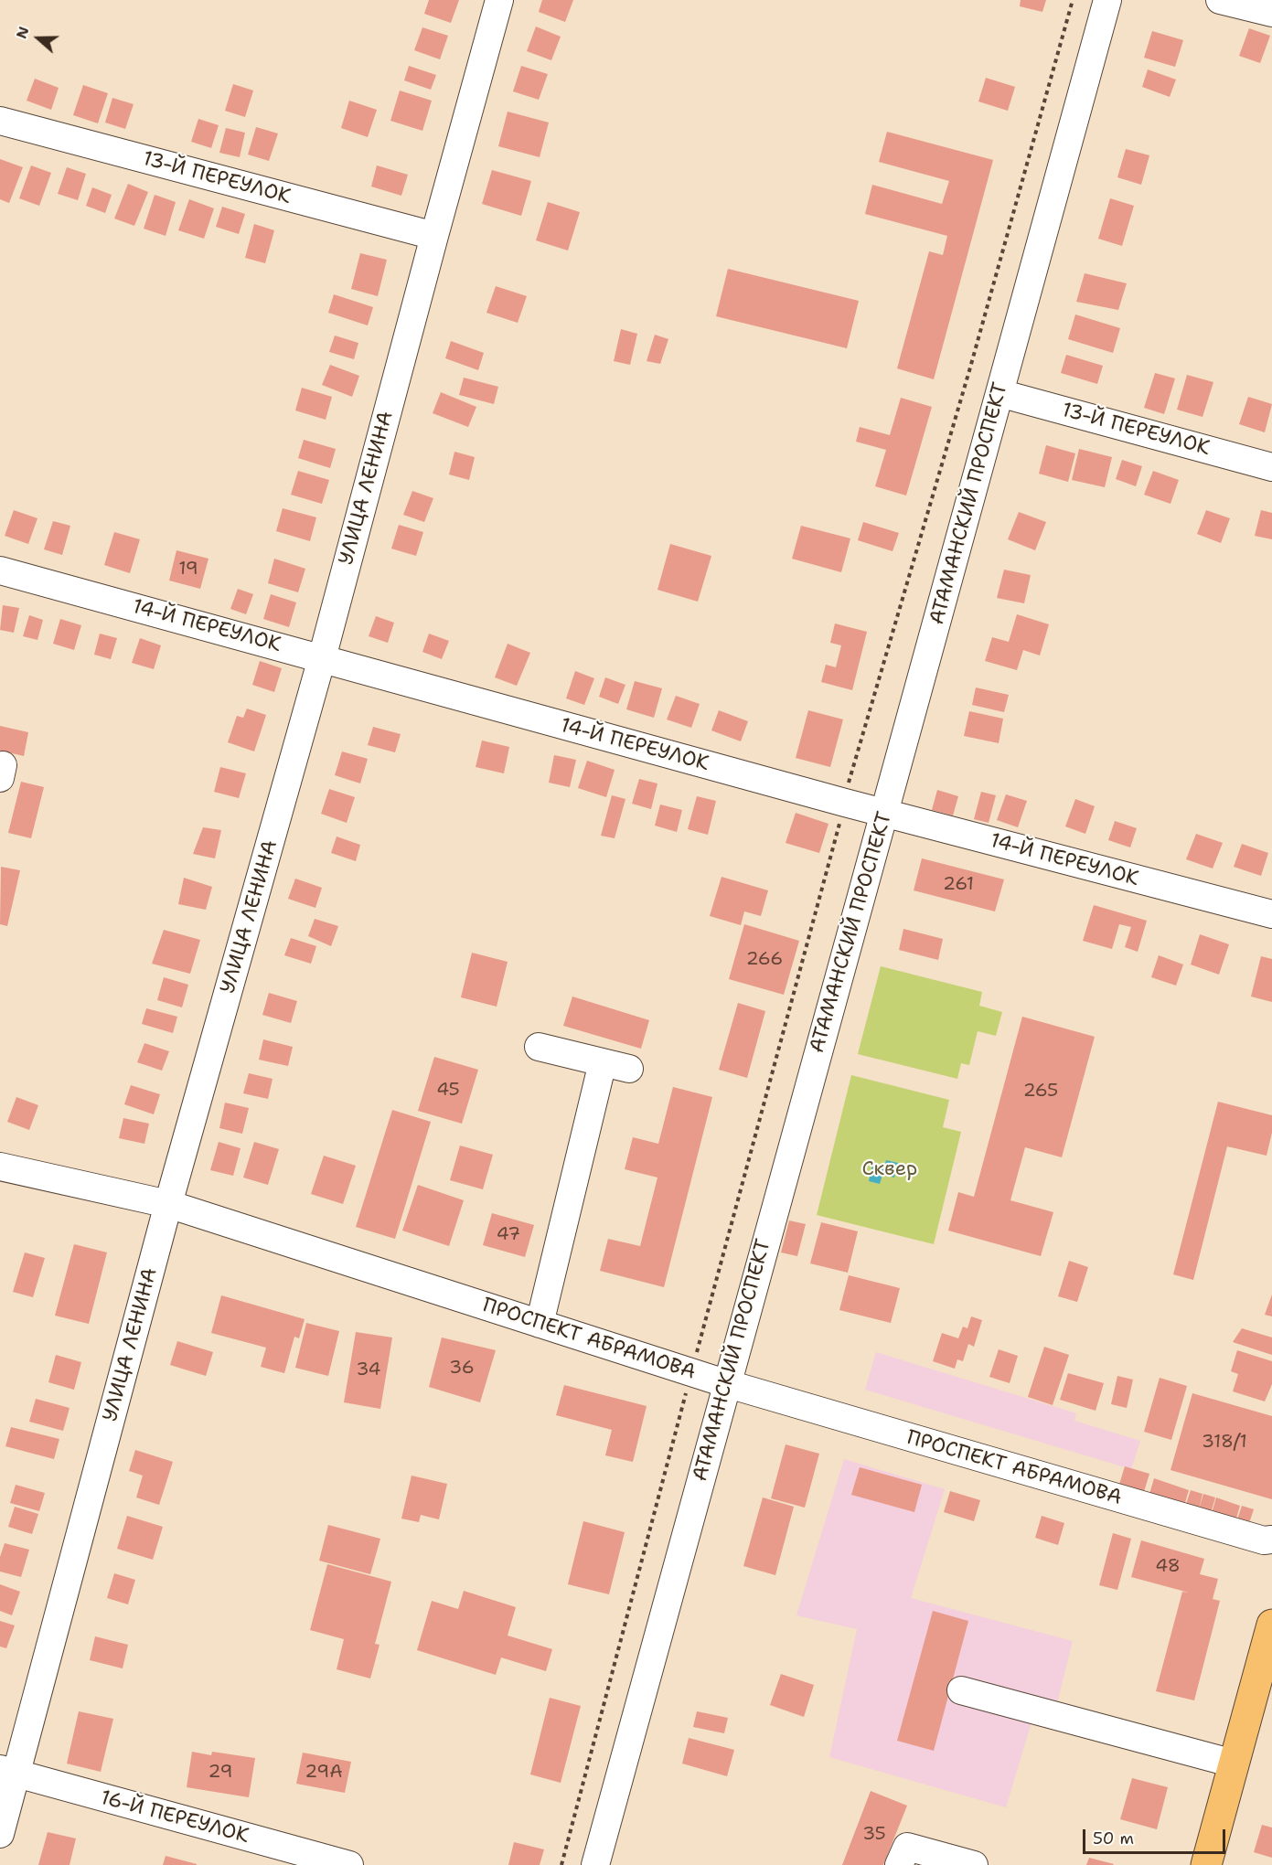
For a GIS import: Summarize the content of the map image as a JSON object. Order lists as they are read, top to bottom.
{
  "streets": {
    "street": [
      "13-Й ПЕРЕУЛОК",
      "УЛИЦА ЛЕНИНА",
      "АТАМАНСКИЙ ПРОСПЕКТ",
      "14-Й ПЕРЕУЛОК",
      "ПРОСПЕКТ АБРАМОВА",
      "16-Й ПЕРЕУЛОК"
    ]
  },
  "crossings": [
    ["13-Й ПЕРЕУЛОК", "УЛИЦА ЛЕНИНА"],
    ["13-Й ПЕРЕУЛОК", "АТАМАНСКИЙ ПРОСПЕКТ"],
    ["УЛИЦА ЛЕНИНА", "14-Й ПЕРЕУЛОК"],
    ["УЛИЦА ЛЕНИНА", "ПРОСПЕКТ АБРАМОВА"],
    ["УЛИЦА ЛЕНИНА", "16-Й ПЕРЕУЛОК"],
    ["АТАМАНСКИЙ ПРОСПЕКТ", "14-Й ПЕРЕУЛОК"],
    ["АТАМАНСКИЙ ПРОСПЕКТ", "ПРОСПЕКТ АБРАМОВА"]
  ],
  "parks": ["Сквер"],
  "house_numbers": [
    "19",
    "261",
    "266",
    "45",
    "265",
    "47",
    "36",
    "34",
    "318/1",
    "48",
    "29",
    "29А",
    "35"
  ],
  "scale_bar": "50 m",
  "north": "left"
}
